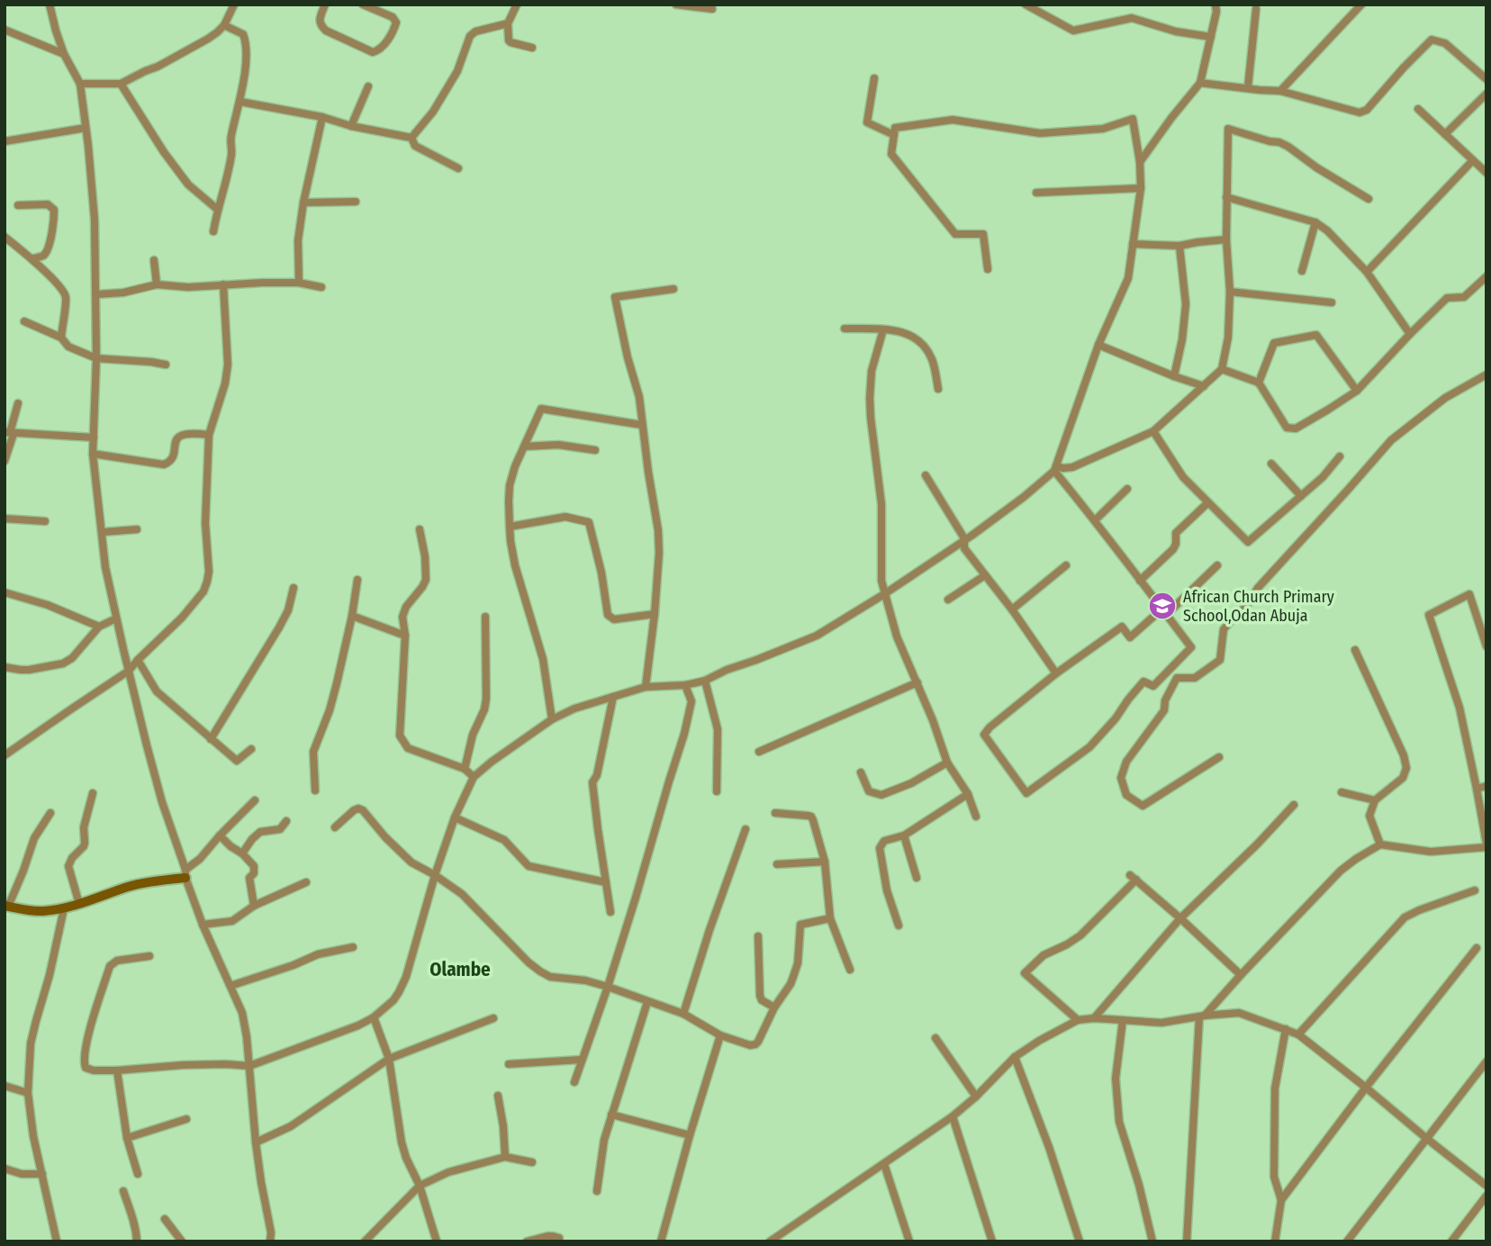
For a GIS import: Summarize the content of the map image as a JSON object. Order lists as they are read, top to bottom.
{
  "districts": ["Olambe"],
  "places": {
    "school or university": ["African Church Primary School,Odan Abuja"]
  }
}
